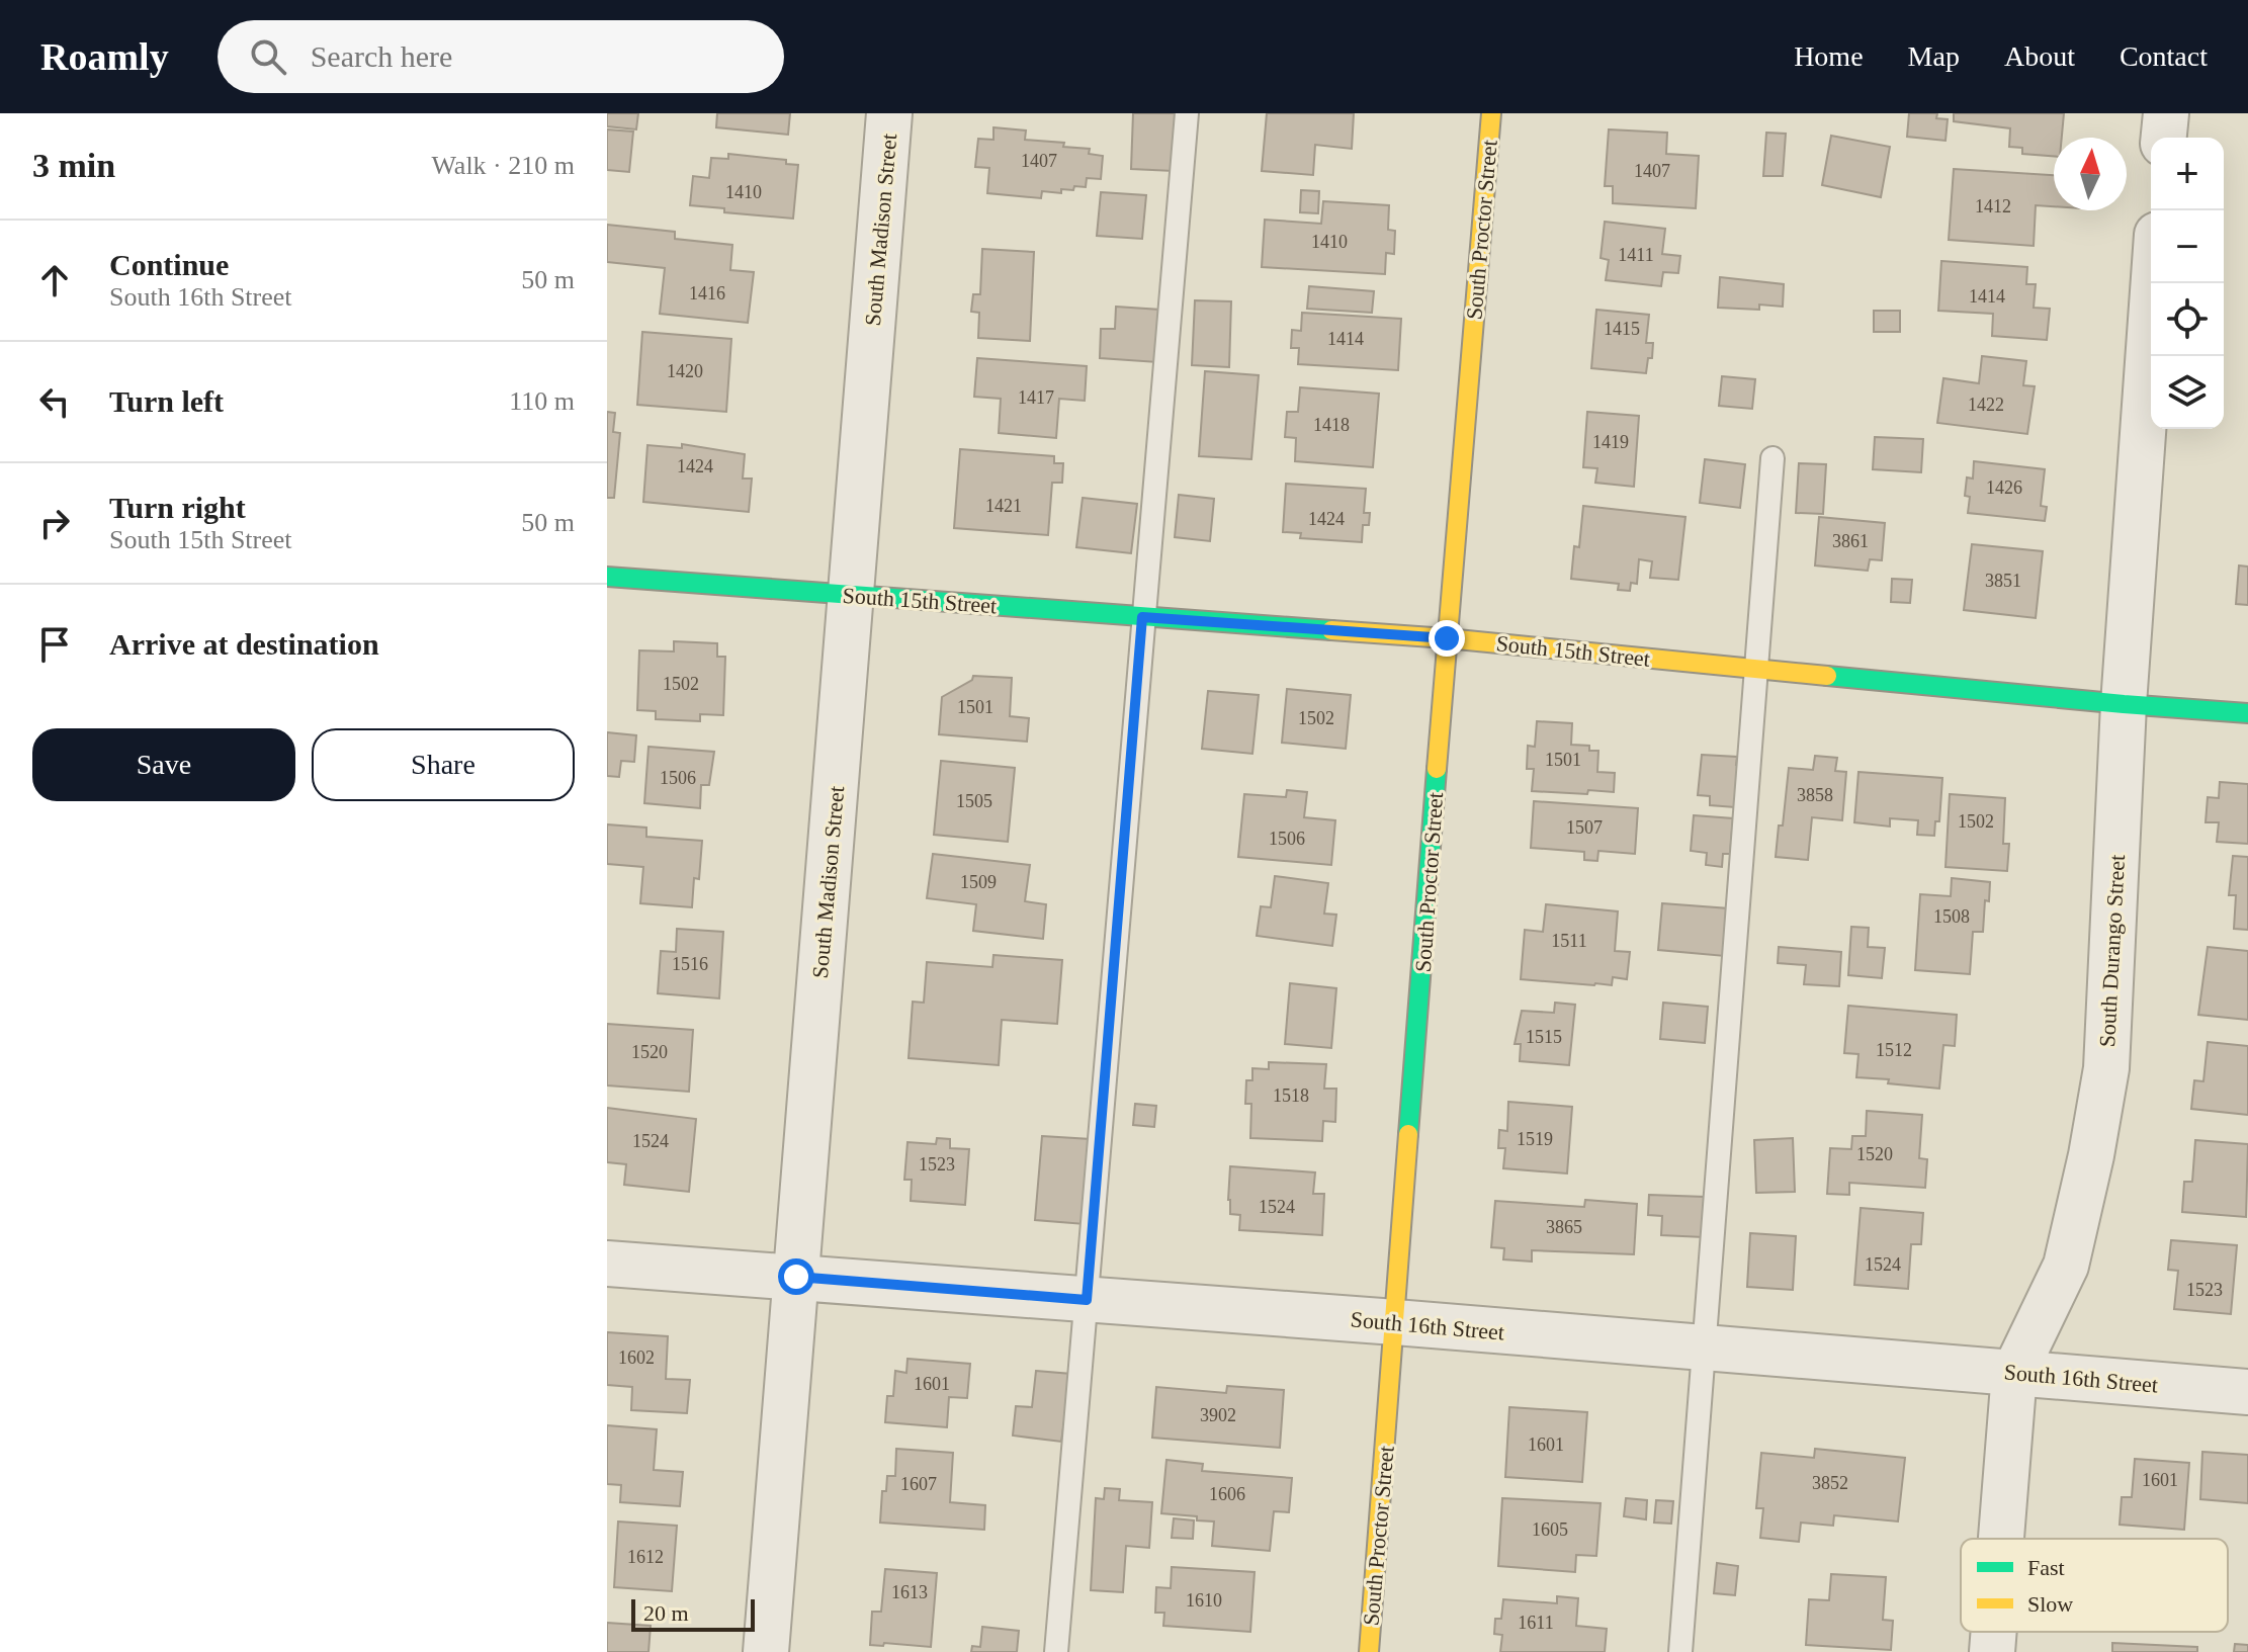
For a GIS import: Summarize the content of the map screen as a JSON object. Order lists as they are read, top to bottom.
{
  "streets": {
    "street": [
      "South Madison Street",
      "South Proctor Street",
      "South 15th Street",
      "South Durango Street",
      "South 16th Street"
    ]
  },
  "crossings": [
    ["South Madison Street", "South 15th Street"],
    ["South Madison Street", "South 16th Street"],
    ["South Proctor Street", "South 15th Street"],
    ["South Proctor Street", "South 16th Street"],
    ["South 15th Street", "South Durango Street"],
    ["South Durango Street", "South 16th Street"]
  ],
  "house_numbers": [
    "1407",
    "1407",
    "1410",
    "1412",
    "1410",
    "1411",
    "1416",
    "1414",
    "1415",
    "1414",
    "1420",
    "1417",
    "1422",
    "1418",
    "1419",
    "1424",
    "1426",
    "1421",
    "1424",
    "3861",
    "3851",
    "1502",
    "1501",
    "1502",
    "1501",
    "1506",
    "3858",
    "1505",
    "1502",
    "1507",
    "1506",
    "1509",
    "1508",
    "1511",
    "1516",
    "1515",
    "1512",
    "1520",
    "1518",
    "1519",
    "1524",
    "1520",
    "1523",
    "1524",
    "3865",
    "1524",
    "1523",
    "1602",
    "1601",
    "3902",
    "1601",
    "1601",
    "3852",
    "1607",
    "1606",
    "1605",
    "1612",
    "1613",
    "1610",
    "1611"
  ],
  "legend": ["Fast", "Slow"],
  "scale_bar": "20 m",
  "north": "top",
  "page": {
    "header": "Roamly",
    "search": "Search here",
    "nav": [
      "Home",
      "Map",
      "About",
      "Contact"
    ],
    "heading": ["3 min", "Walk · 210 m"],
    "map_buttons": ["+", "−"],
    "list": [
      ["Continue", "South 16th Street", "50 m"],
      ["Turn left", "110 m"],
      ["Turn right", "South 15th Street", "50 m"],
      "Arrive at destination"
    ],
    "buttons": ["Save", "Share"],
    "scale": "20 m"
  }
}
